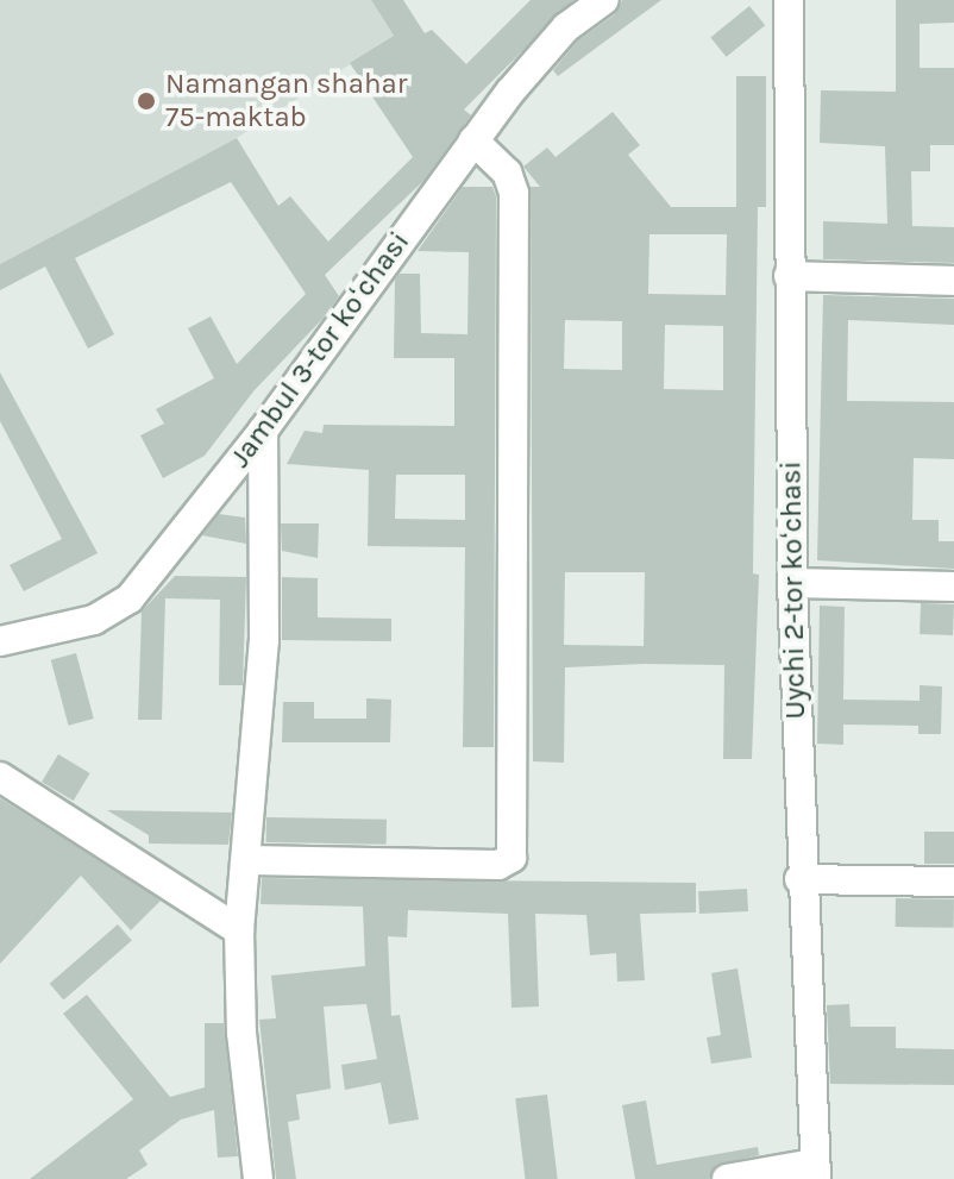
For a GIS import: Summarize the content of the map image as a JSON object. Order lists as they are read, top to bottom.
{
  "streets": {
    "street": ["Jambul 3-tor koʻchasi", "Uychi 2-tor koʻchasi"]
  },
  "places": ["Namangan shahar 75-maktab"]
}
